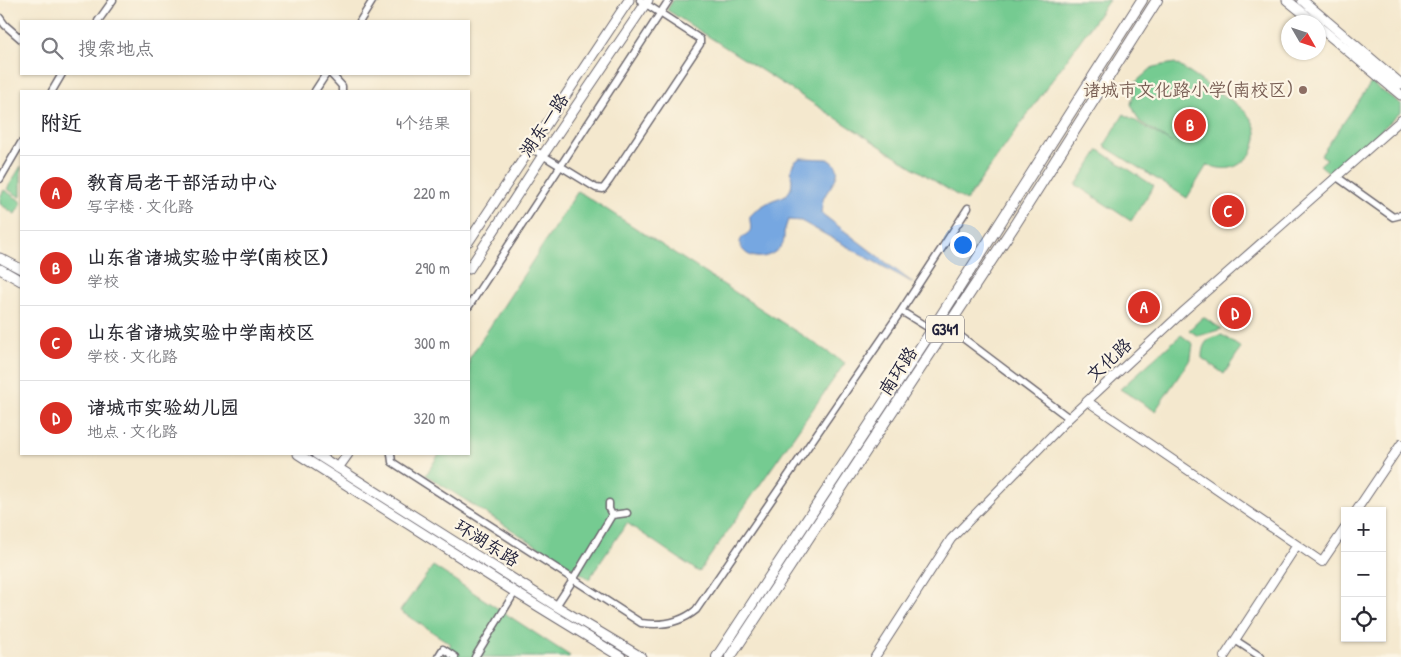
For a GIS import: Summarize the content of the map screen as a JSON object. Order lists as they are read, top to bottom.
{
  "streets": {
    "highway": ["G341", "南环路"],
    "main road": ["湖东一路", "环湖东路"],
    "street": ["文化路"]
  },
  "places": ["诸城市文化路小学(南校区)"],
  "north": "bottom right",
  "page": {
    "search": "搜索地点",
    "heading": ["附近", "4个结果"],
    "pins": [
      "B",
      "C",
      "A",
      "D"
    ],
    "list": [
      {
        "mark": "A",
        "name": "教育局老干部活动中心",
        "note": "写字楼 · 文化路",
        "value": "220 m"
      },
      {
        "mark": "B",
        "name": "山东省诸城实验中学(南校区)",
        "note": "学校",
        "value": "290 m"
      },
      {
        "mark": "C",
        "name": "山东省诸城实验中学南校区",
        "note": "学校 · 文化路",
        "value": "300 m"
      },
      {
        "mark": "D",
        "name": "诸城市实验幼儿园",
        "note": "地点 · 文化路",
        "value": "320 m"
      }
    ],
    "map_buttons": ["+", "−"]
  }
}
